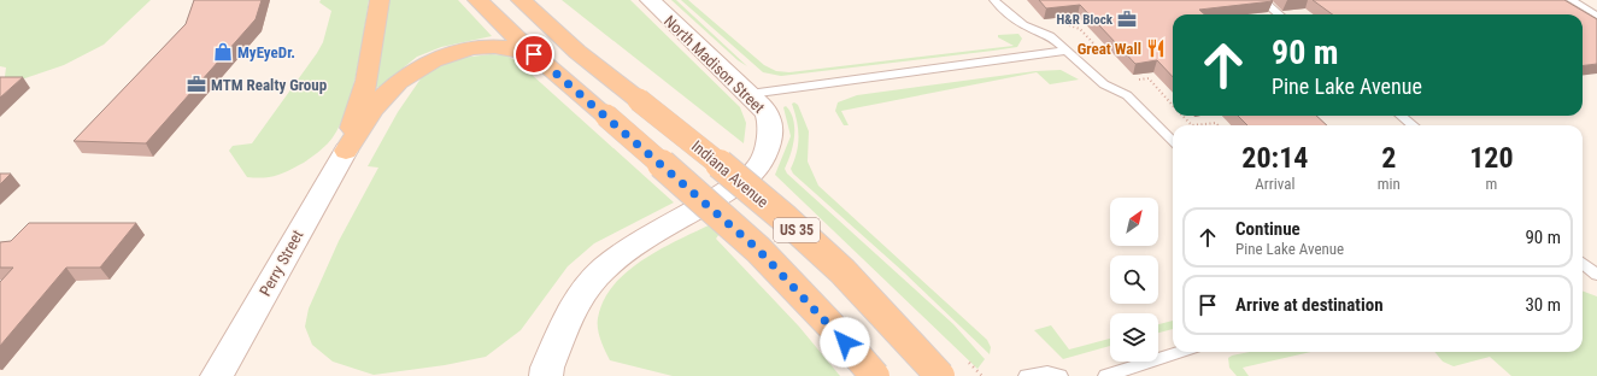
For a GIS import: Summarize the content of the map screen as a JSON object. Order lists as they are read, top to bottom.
{
  "streets": {
    "main road": ["Indiana Avenue", "US 35"],
    "street": ["North Madison Street", "Perry Street"]
  },
  "places": {
    "office": ["H&R Block", "MTM Realty Group"],
    "restaurant": ["Great Wall"],
    "shop": ["MyEyeDr."]
  },
  "north": "top right",
  "page": {
    "turn": ["90 m", "Pine Lake Avenue"],
    "eta": [
      "20:14",
      "Arrival",
      "2",
      "min",
      "120",
      "m"
    ],
    "list": [
      {
        "name": "Continue",
        "note": "Pine Lake Avenue",
        "value": "90 m"
      },
      {
        "name": "Arrive at destination",
        "value": "30 m"
      }
    ]
  }
}
